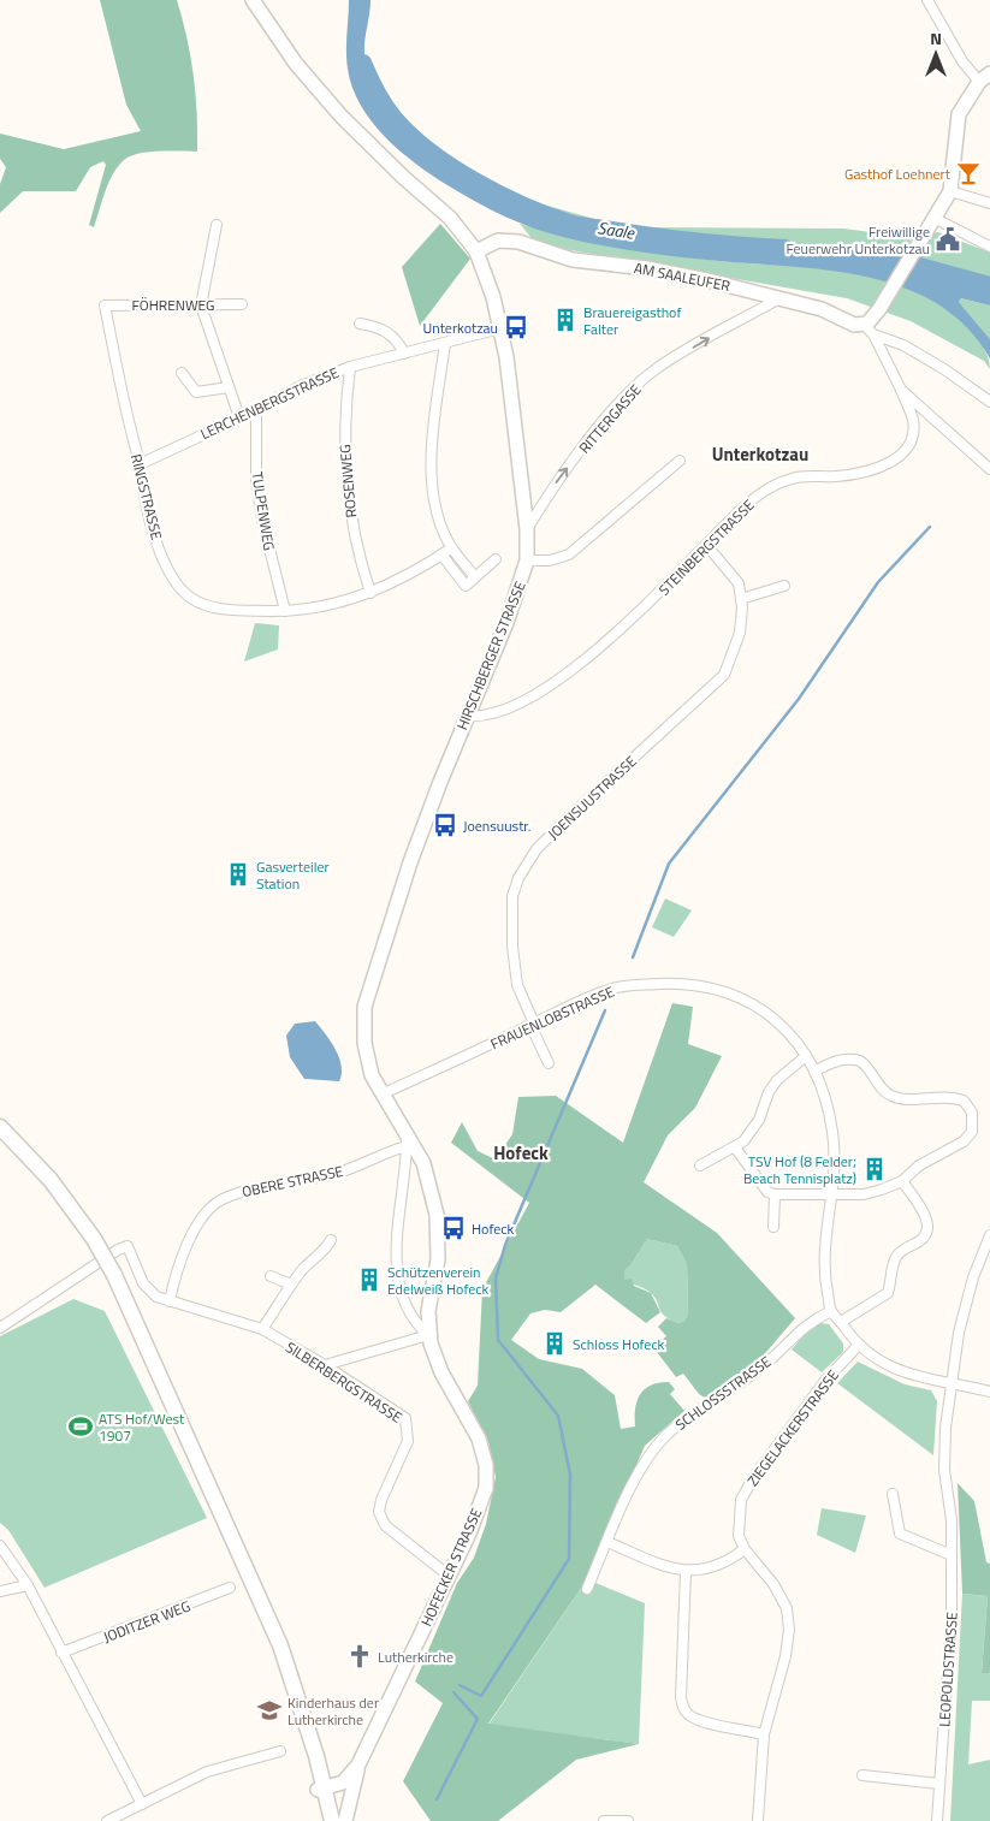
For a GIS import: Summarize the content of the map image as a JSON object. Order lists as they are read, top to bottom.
{
  "streets": {
    "main road": ["AM SAALEUFER", "HIRSCHBERGER STRASSE", "HOFECKER STRASSE"],
    "street": [
      "FÖHRENWEG",
      "LERCHENBERGSTRASSE",
      "RITTERGASSE",
      "ROSENWEG",
      "RINGSTRASSE",
      "TULPENWEG",
      "STEINBERGSTRASSE",
      "JOENSUUSTRASSE",
      "FRAUENLOBSTRASSE",
      "OBERE STRASSE",
      "SILBERBERGSTRASSE",
      "SCHLOSSSTRASSE",
      "ZIEGELACKERSTRASSE",
      "JODITZER WEG",
      "LEOPOLDSTRASSE"
    ]
  },
  "crossings": [
    ["AM SAALEUFER", "RITTERGASSE"],
    ["AM SAALEUFER", "STEINBERGSTRASSE"],
    ["AM SAALEUFER", "HIRSCHBERGER STRASSE"],
    ["FÖHRENWEG", "RINGSTRASSE"],
    ["LERCHENBERGSTRASSE", "ROSENWEG"],
    ["LERCHENBERGSTRASSE", "RINGSTRASSE"],
    ["LERCHENBERGSTRASSE", "TULPENWEG"],
    ["LERCHENBERGSTRASSE", "HIRSCHBERGER STRASSE"],
    ["RITTERGASSE", "HIRSCHBERGER STRASSE"],
    ["ROSENWEG", "RINGSTRASSE"],
    ["RINGSTRASSE", "TULPENWEG"],
    ["STEINBERGSTRASSE", "HIRSCHBERGER STRASSE"],
    ["STEINBERGSTRASSE", "JOENSUUSTRASSE"],
    ["HIRSCHBERGER STRASSE", "FRAUENLOBSTRASSE"],
    ["HIRSCHBERGER STRASSE", "HOFECKER STRASSE"],
    ["JOENSUUSTRASSE", "FRAUENLOBSTRASSE"],
    ["FRAUENLOBSTRASSE", "SCHLOSSSTRASSE"],
    ["FRAUENLOBSTRASSE", "HOFECKER STRASSE"],
    ["OBERE STRASSE", "SILBERBERGSTRASSE"],
    ["SILBERBERGSTRASSE", "HOFECKER STRASSE"]
  ],
  "districts": ["Unterkotzau", "Hofeck"],
  "water": ["Saale"],
  "places": {
    "bar": ["Gasthof Loehnert"],
    "public building": ["Freiwillige Feuerwehr Unterkotzau"],
    "building": [
      "Brauereigasthof Falter",
      "Gasverteiler Station",
      "TSV Hof (8 Felder; Beach Tennisplatz)",
      "Schützenverein Edelweiß Hofeck",
      "Schloss Hofeck"
    ],
    "bus stop": ["Unterkotzau", "Joensuustr.", "Hofeck"],
    "sports": ["ATS Hof/West 1907"],
    "church": ["Lutherkirche"],
    "school or university": ["Kinderhaus der Lutherkirche"]
  },
  "north": "top"
}
